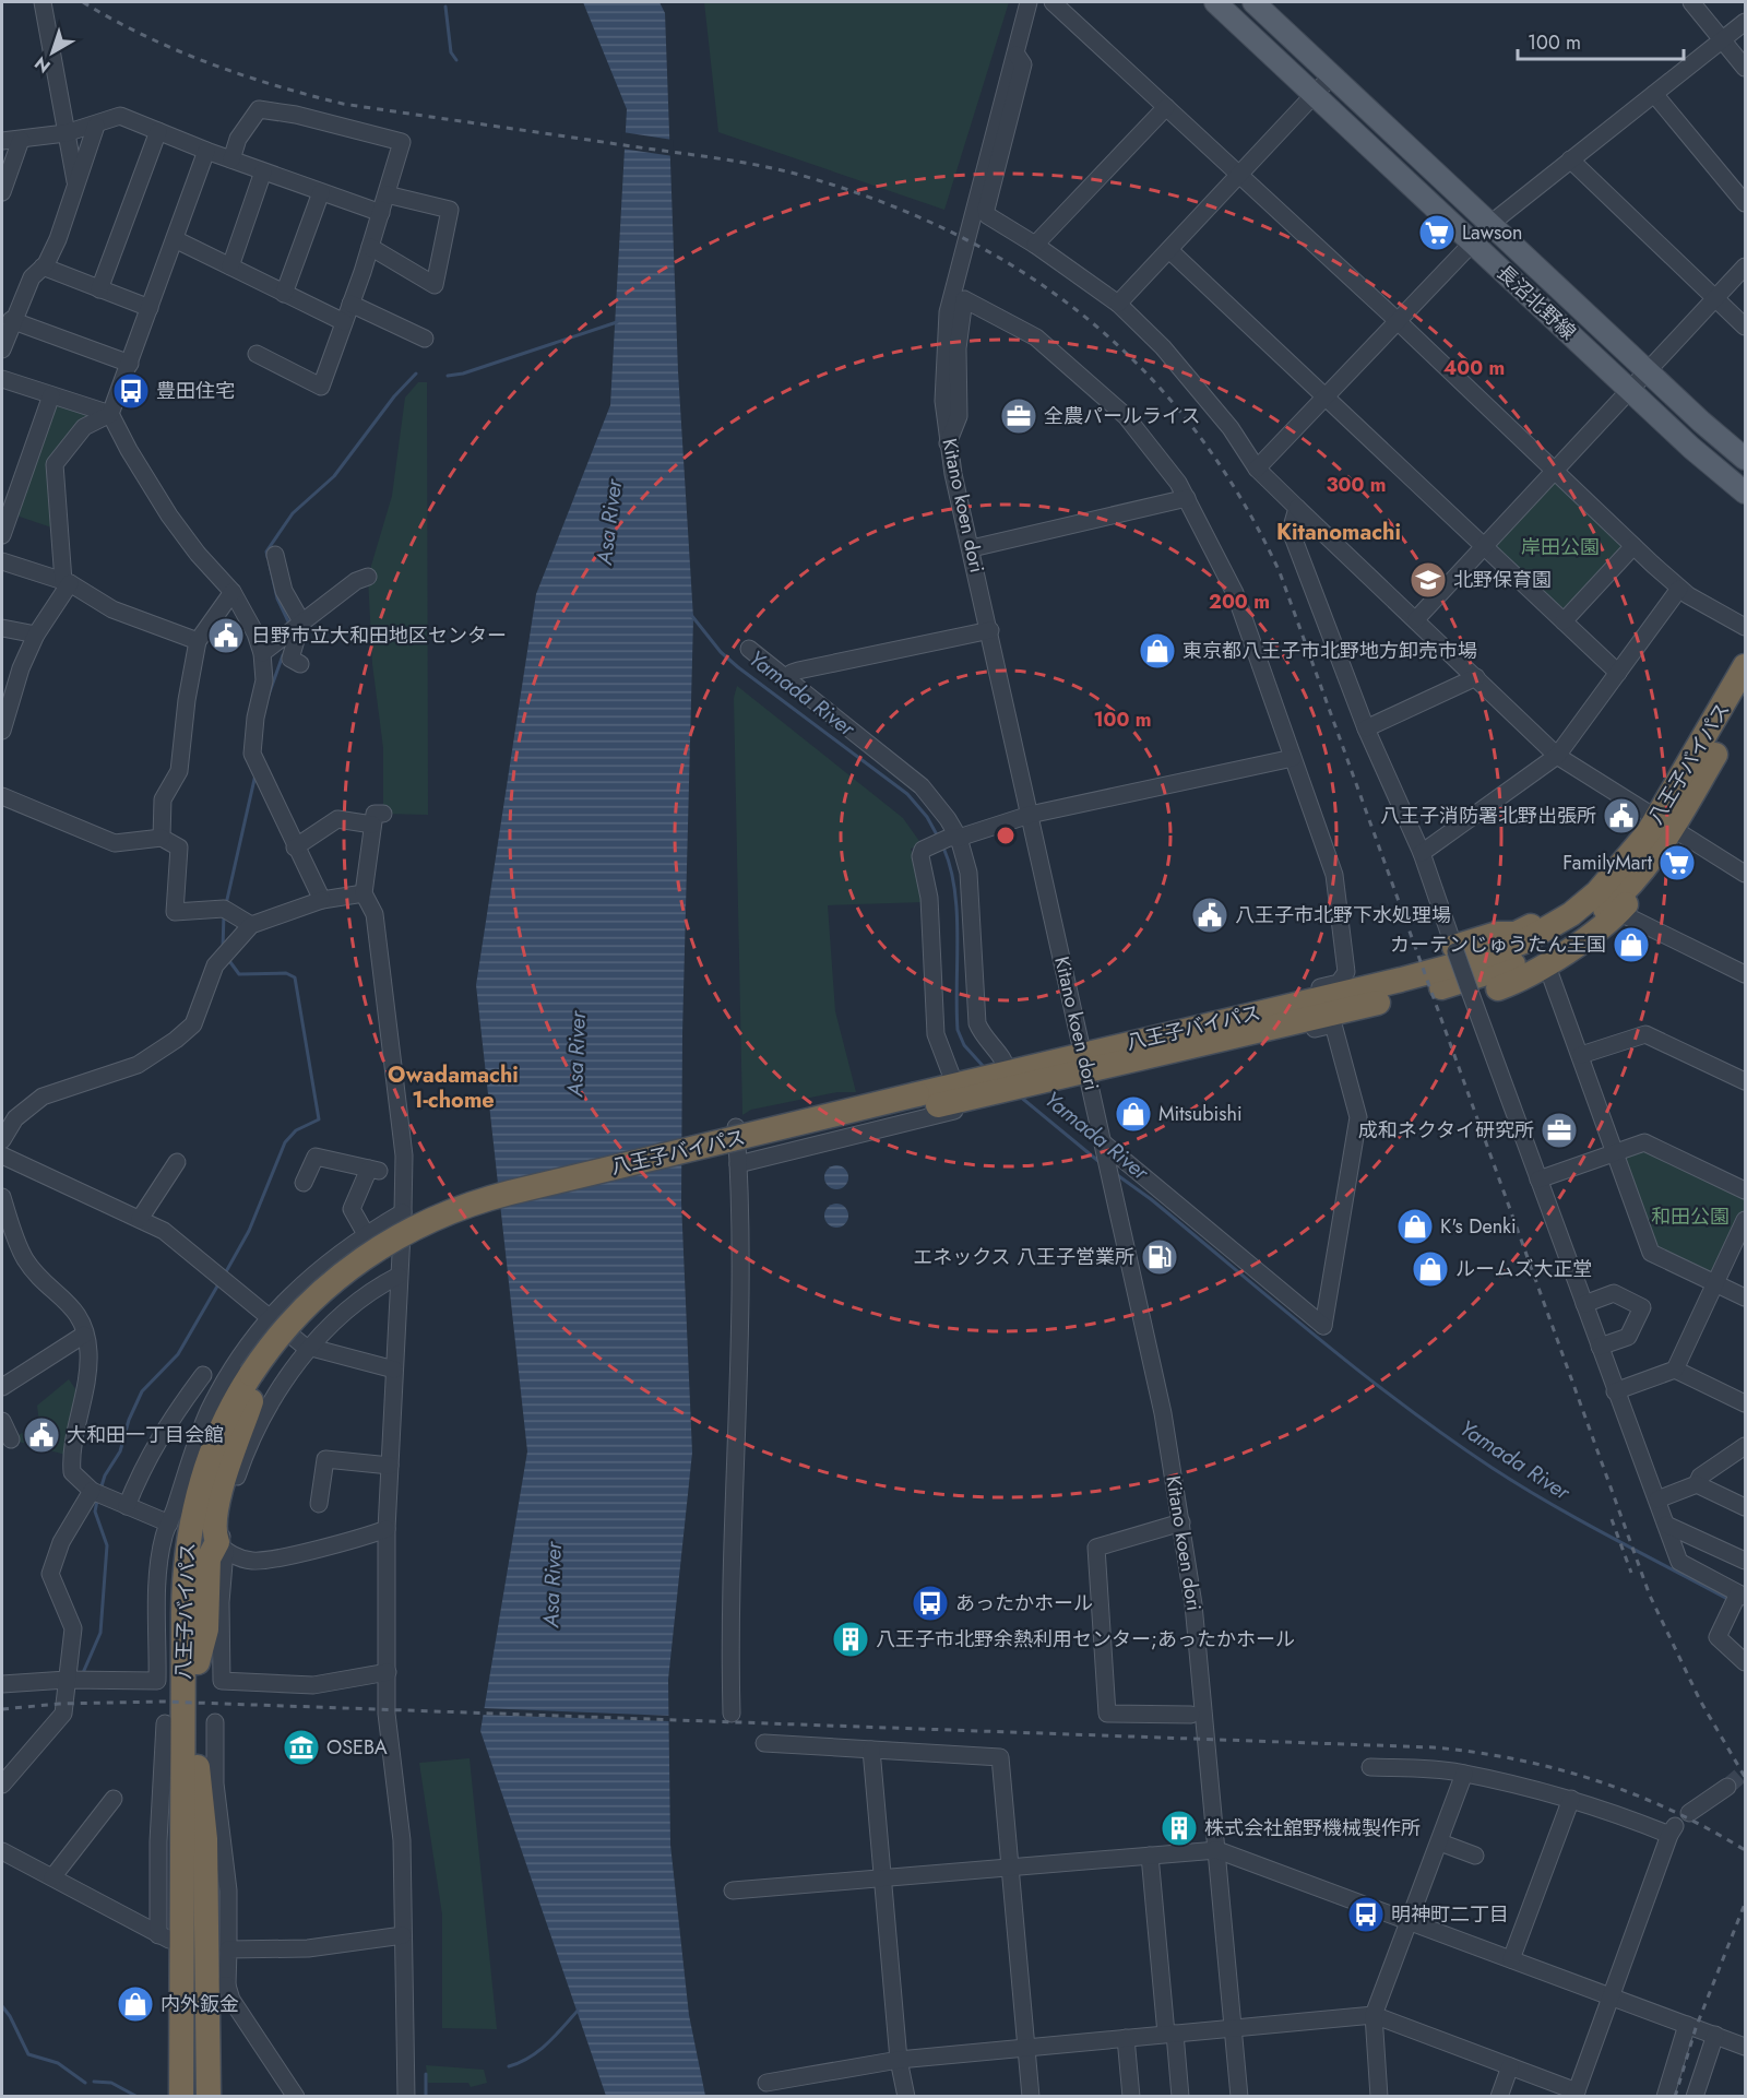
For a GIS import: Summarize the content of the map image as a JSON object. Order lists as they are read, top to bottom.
{
  "streets": {
    "highway": ["八王子バイパス"],
    "main road": ["長沼北野線"],
    "street": ["Kitano koen dori"]
  },
  "crossings": [
    ["Kitano koen dori", "八王子バイパス"]
  ],
  "districts": ["Kitanomachi", "Owadamachi 1-chome"],
  "water": ["Asa River", "Yamada River"],
  "parks": ["岸田公園", "和田公園"],
  "places": {
    "supermarket": ["Lawson", "FamilyMart"],
    "bus stop": ["豊田住宅", "あったかホール", "明神町二丁目"],
    "office": ["全農パールライス", "成和ネクタイ研究所"],
    "school or university": ["北野保育園"],
    "public building": [
      "日野市立大和田地区センター",
      "八王子消防署北野出張所",
      "八王子市北野下水処理場",
      "大和田一丁目会館"
    ],
    "shop": [
      "東京都八王子市北野地方卸売市場",
      "カーテンじゅうたん王国",
      "Mitsubishi",
      "K's Denki",
      "ルームズ大正堂",
      "内外鈑金"
    ],
    "fuel station": ["エネックス 八王子営業所"],
    "building": ["八王子市北野余熱利用センター;あったかホール", "株式会社舘野機械製作所"],
    "museum": ["OSEBA"]
  },
  "scale_bar": "100 m",
  "north": "bottom left",
  "rings": [
    "400 m",
    "300 m",
    "200 m",
    "100 m"
  ]
}
